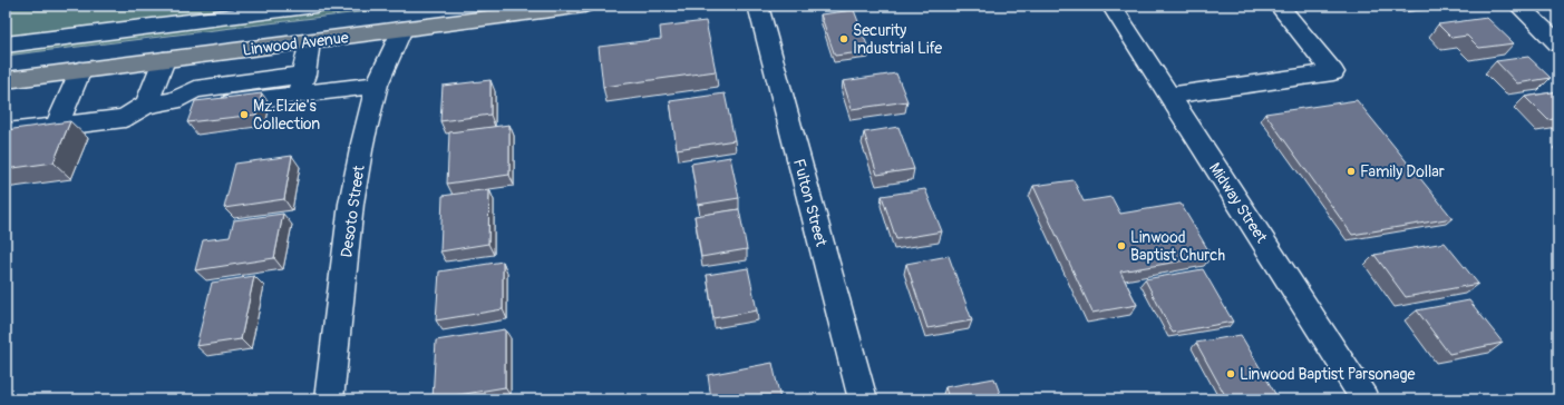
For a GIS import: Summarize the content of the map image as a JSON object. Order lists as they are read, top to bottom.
{
  "streets": {
    "main road": ["Linwood Avenue"],
    "street": ["Fulton Street", "Midway Street", "Desoto Street"]
  },
  "crossings": [
    ["Linwood Avenue", "Desoto Street"]
  ],
  "places": [
    "Security Industrial Life",
    "Mz.Elzie's Collection",
    "Family Dollar",
    "Linwood Baptist Church",
    "Linwood Baptist Parsonage"
  ]
}
